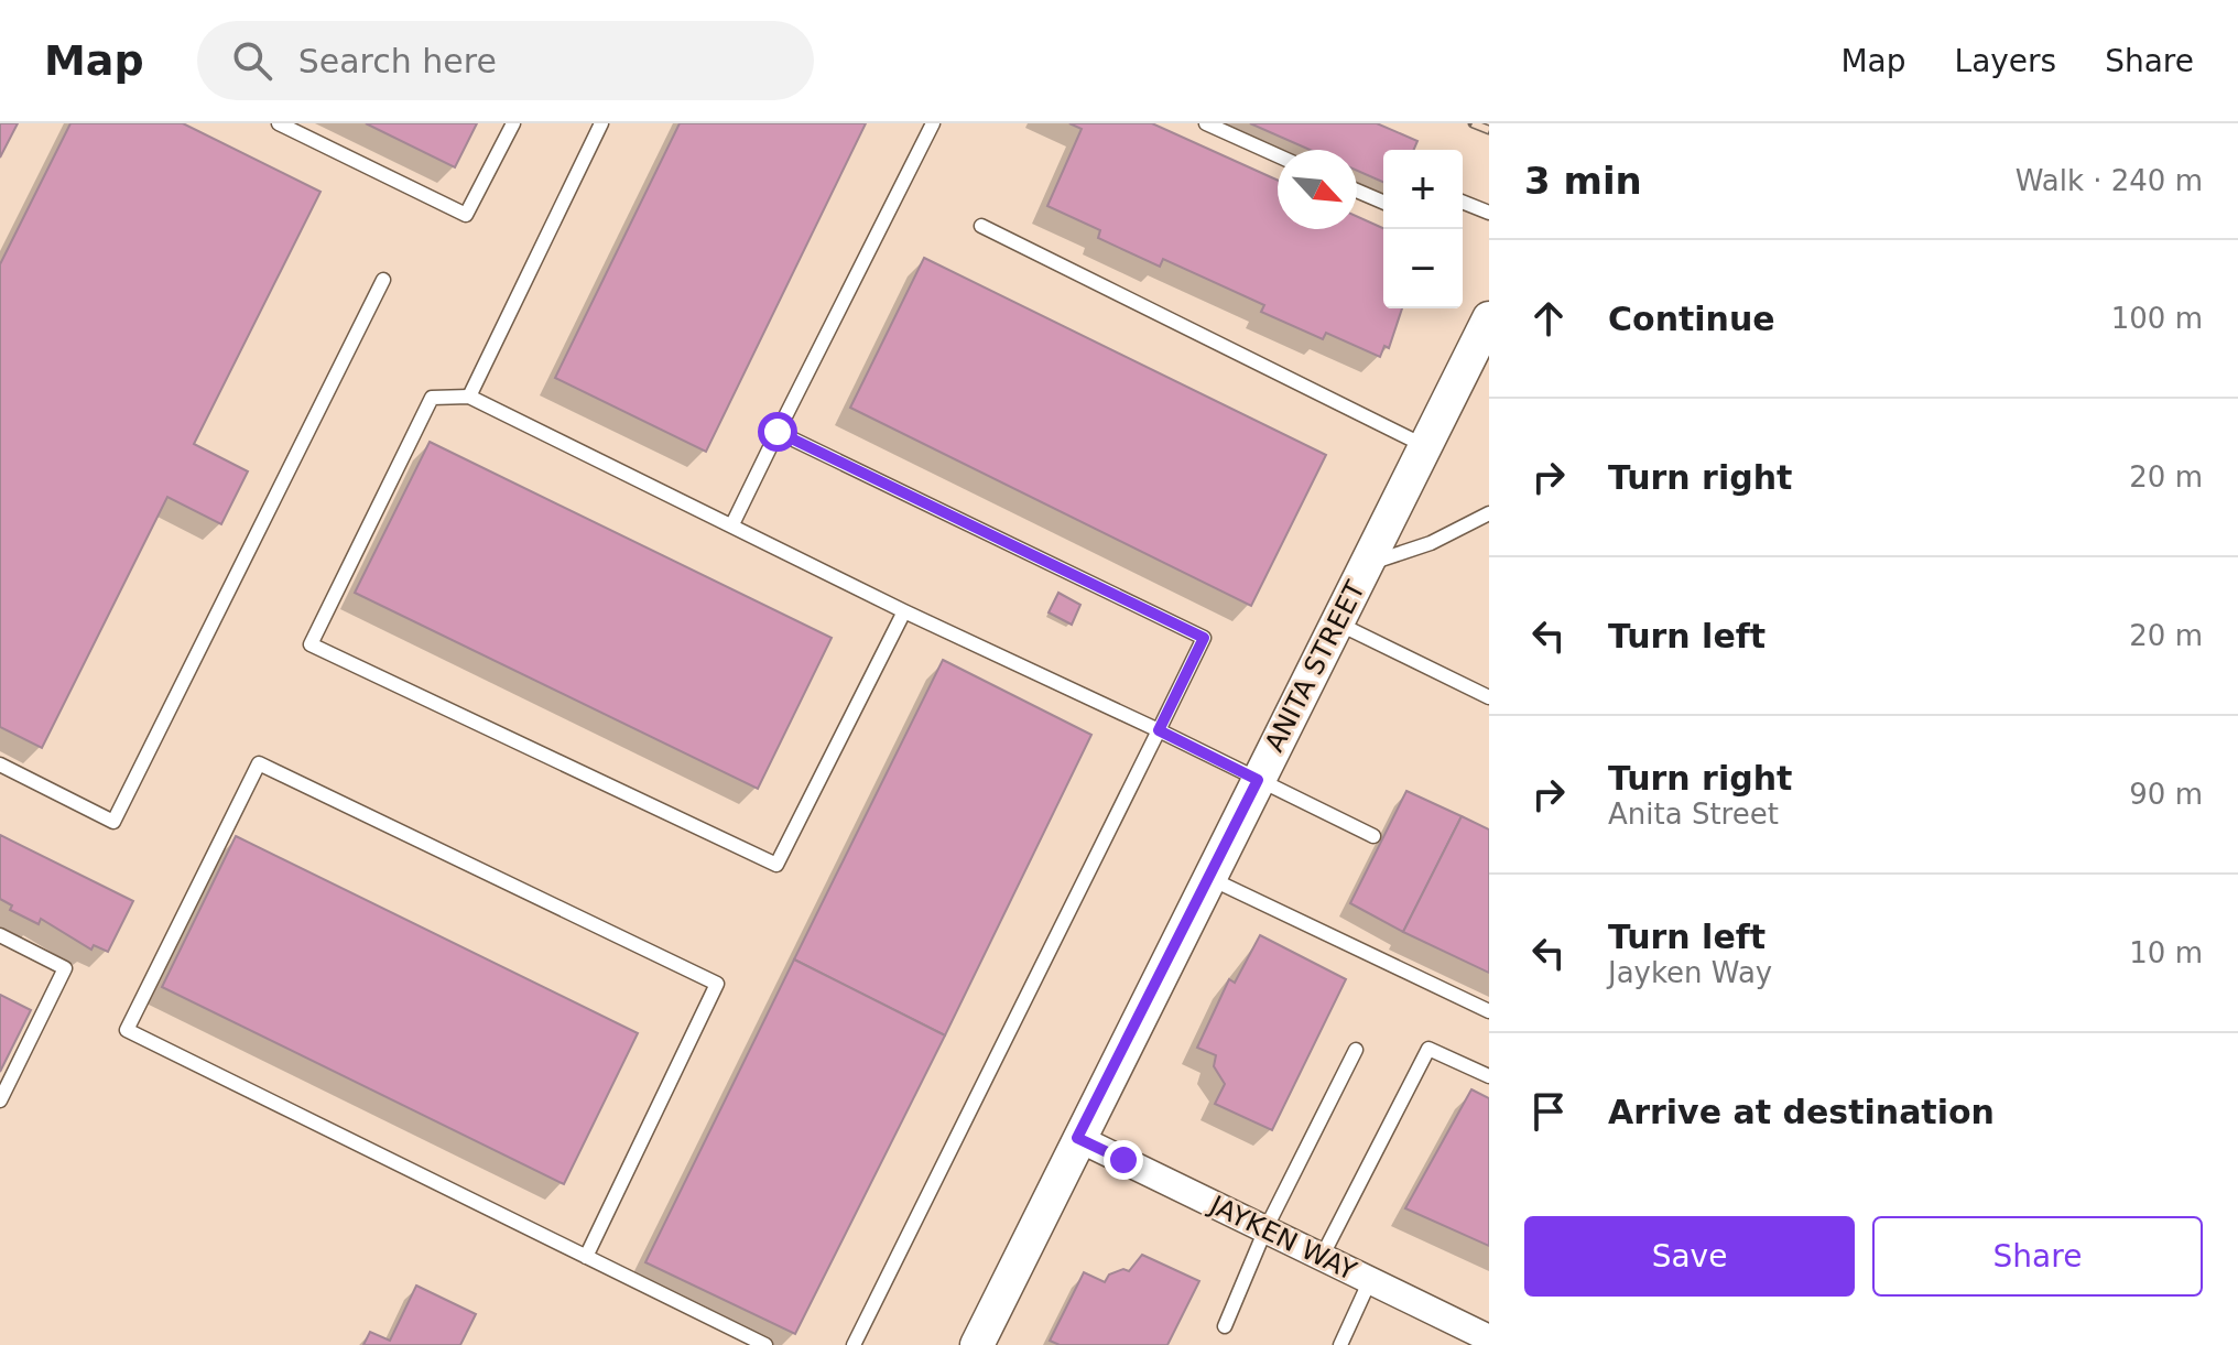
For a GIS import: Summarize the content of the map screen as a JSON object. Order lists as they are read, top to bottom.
{
  "streets": {
    "street": ["ANITA STREET", "JAYKEN WAY"]
  },
  "crossings": [
    ["ANITA STREET", "JAYKEN WAY"]
  ],
  "north": "bottom right",
  "page": {
    "header": "Map",
    "search": "Search here",
    "nav": ["Map", "Layers", "Share"],
    "heading": ["3 min", "Walk · 240 m"],
    "map_buttons": ["+", "−"],
    "list": [
      ["Continue", "100 m"],
      ["Turn right", "20 m"],
      ["Turn left", "20 m"],
      ["Turn right", "Anita Street", "90 m"],
      ["Turn left", "Jayken Way", "10 m"],
      "Arrive at destination"
    ],
    "buttons": ["Save", "Share"]
  }
}
